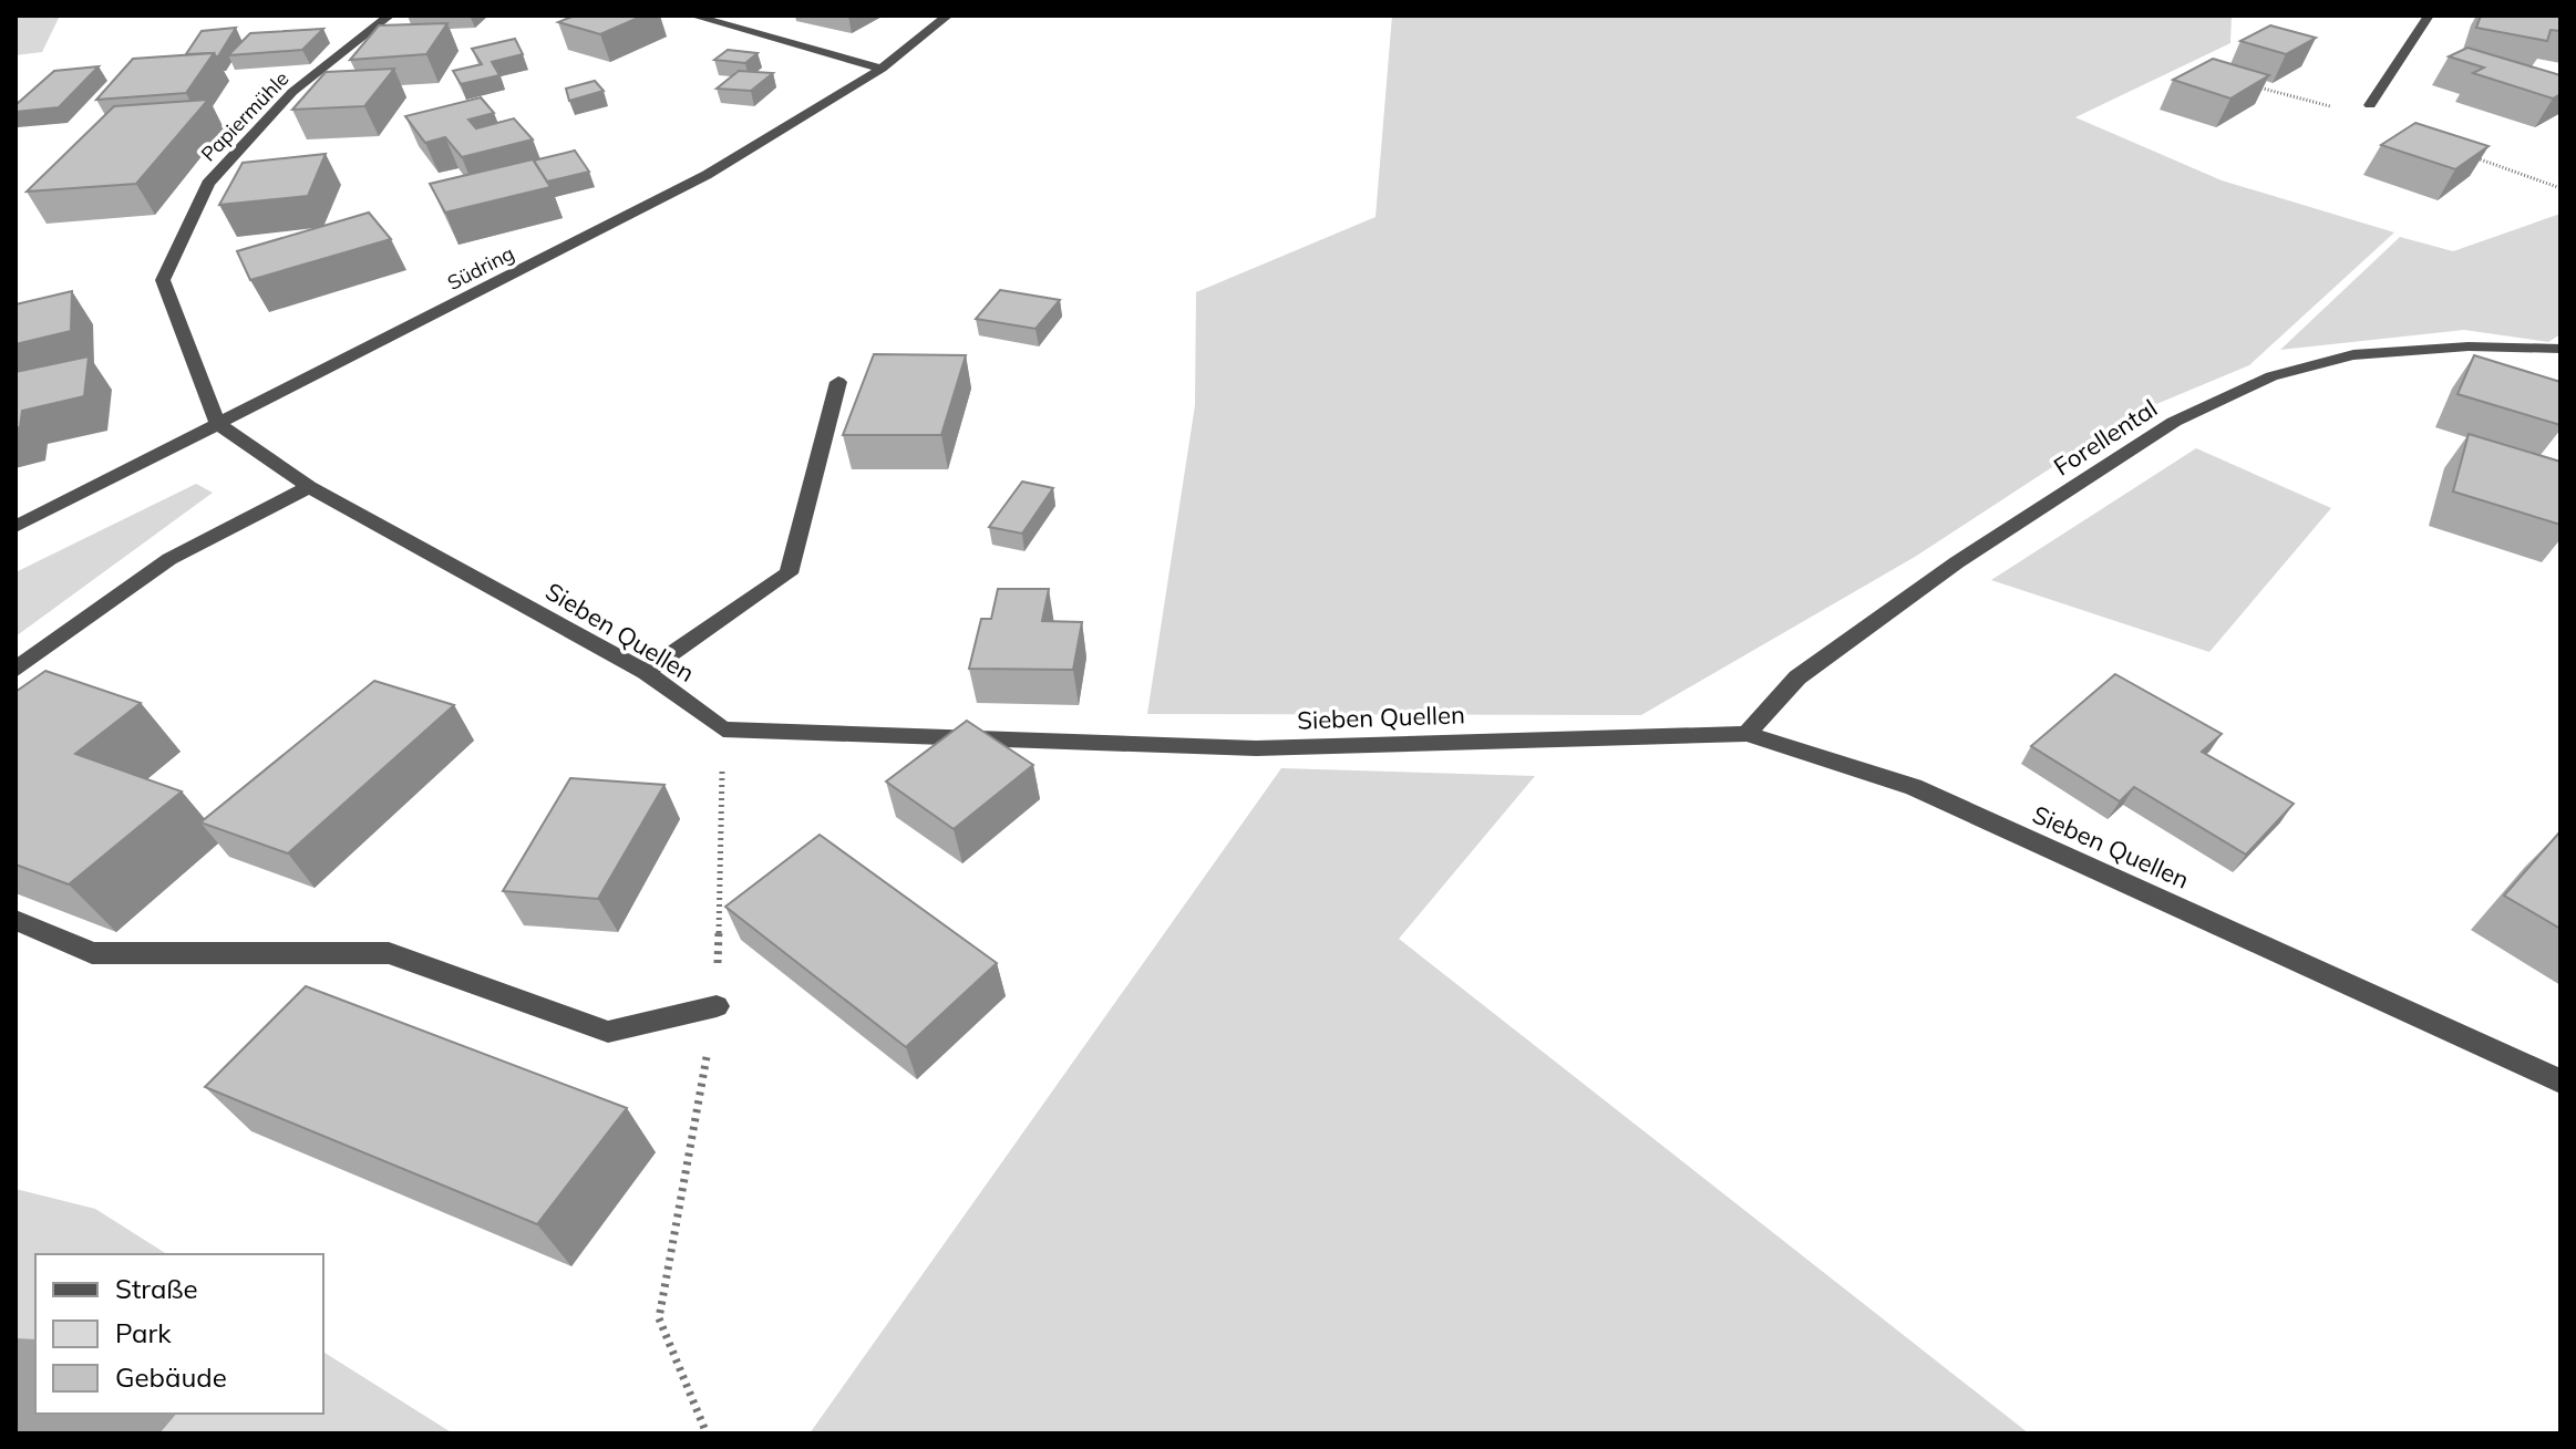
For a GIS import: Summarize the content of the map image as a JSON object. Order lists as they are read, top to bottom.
{
  "streets": {
    "street": [
      "Papiermühle",
      "Südring",
      "Forellental",
      "Sieben Quellen"
    ]
  },
  "crossings": [
    ["Papiermühle", "Südring"],
    ["Papiermühle", "Sieben Quellen"],
    ["Südring", "Sieben Quellen"],
    ["Forellental", "Sieben Quellen"]
  ],
  "legend": ["Straße", "Park", "Gebäude"]
}
